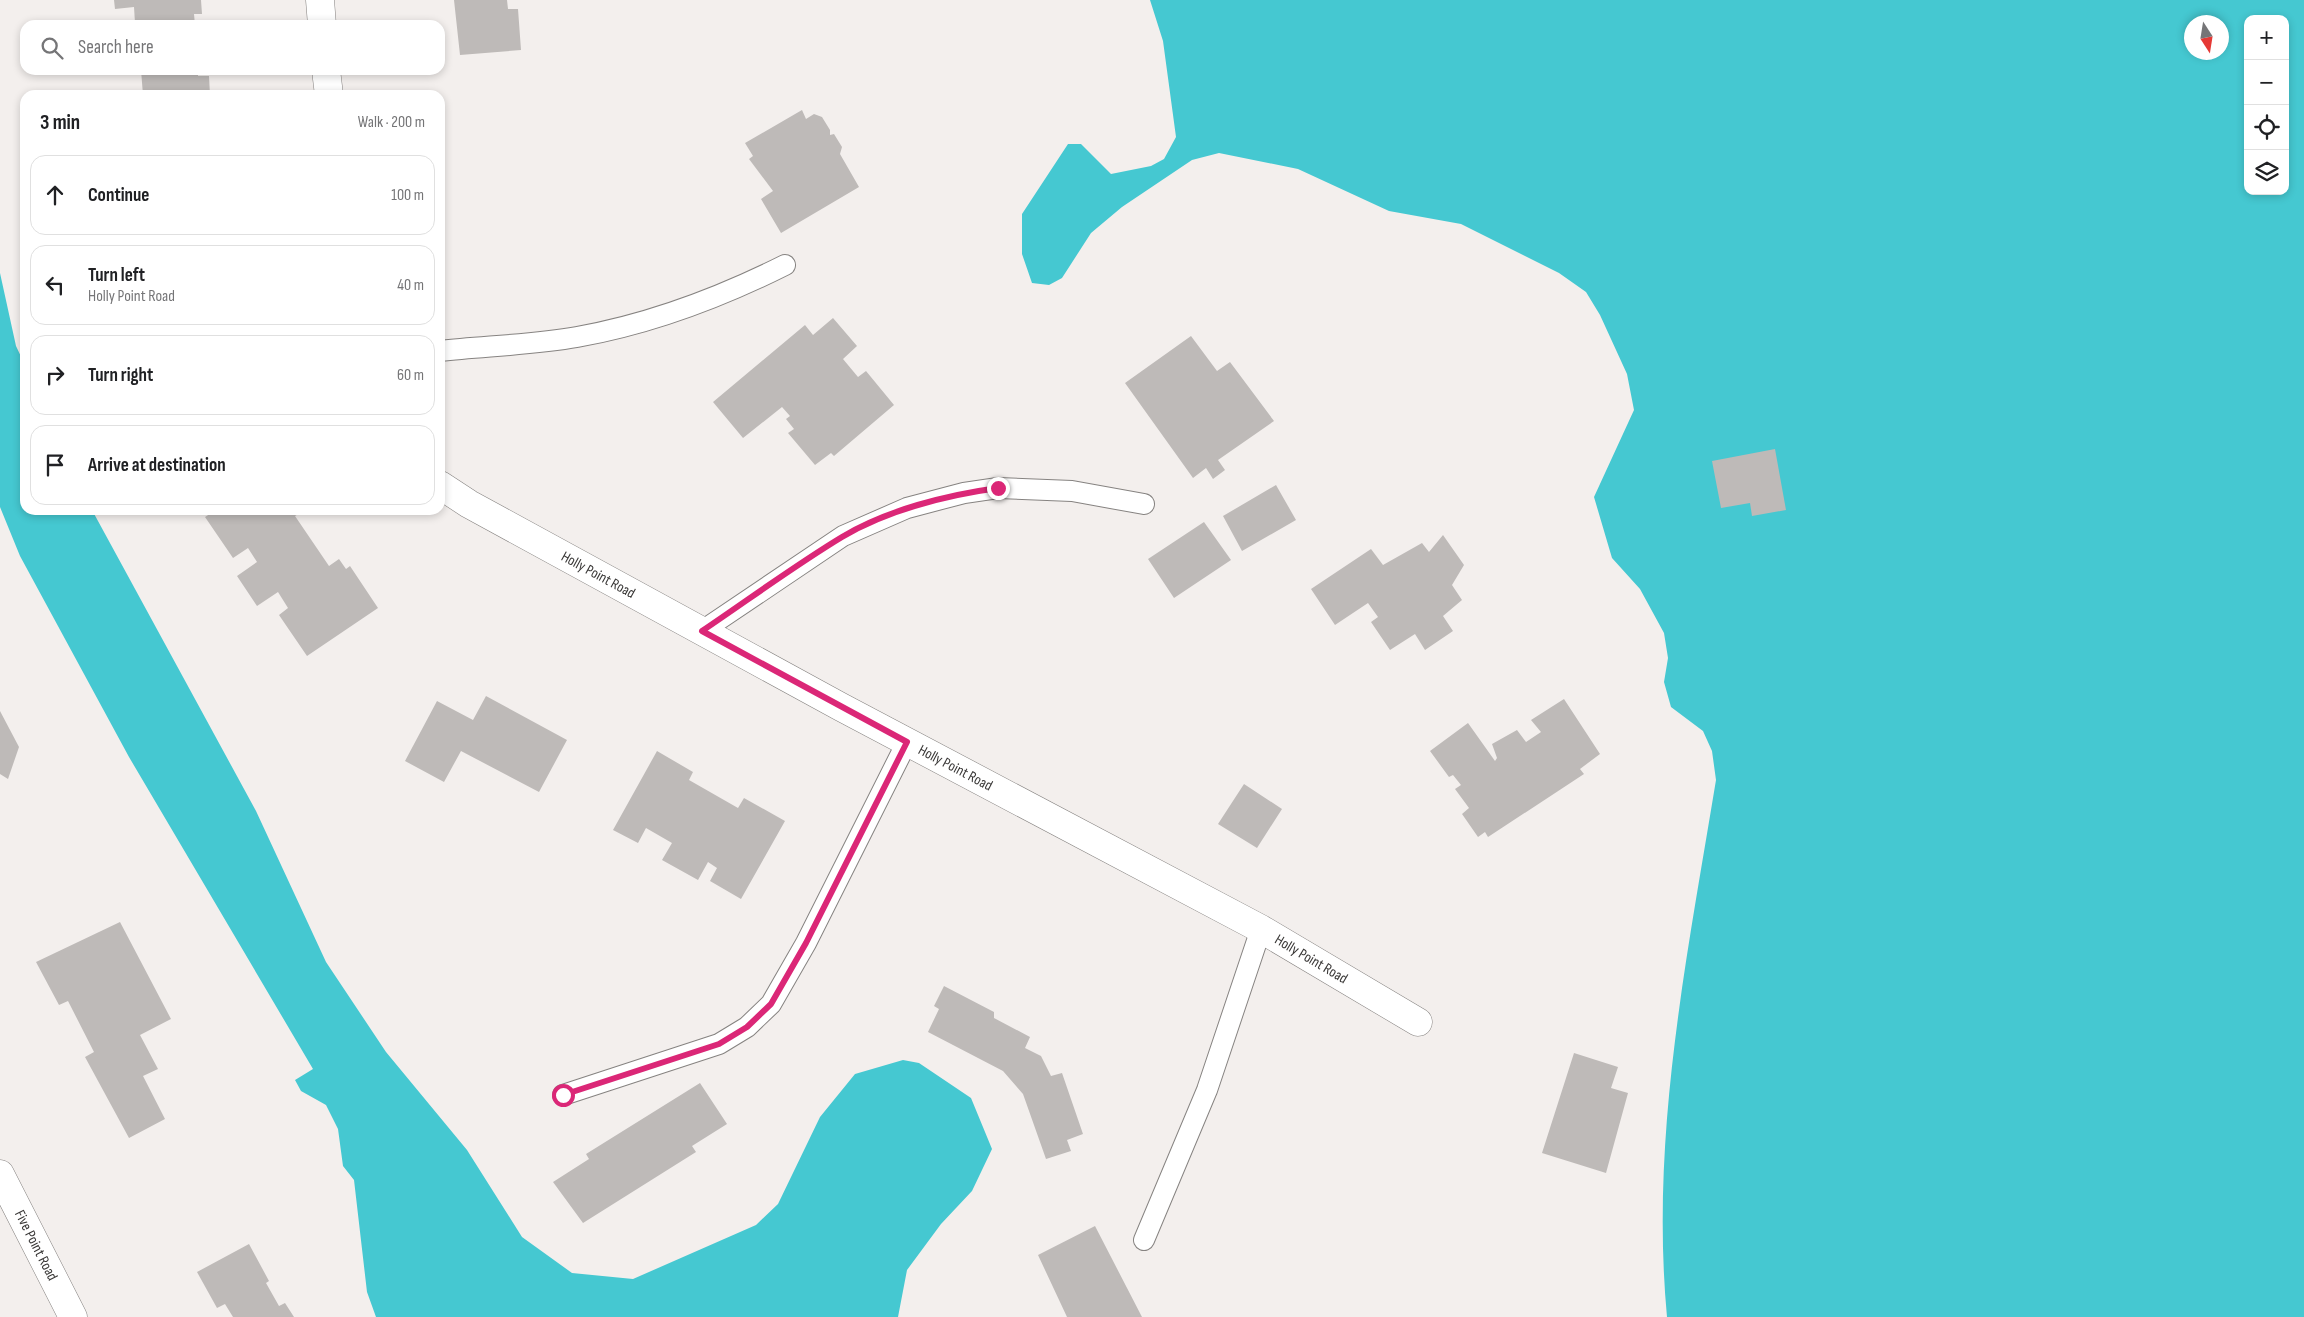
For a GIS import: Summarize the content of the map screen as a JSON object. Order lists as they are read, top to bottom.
{
  "streets": {
    "street": ["Holly Point Road", "Five Point Road"]
  },
  "north": "bottom",
  "page": {
    "map_buttons": ["+", "−"],
    "search": "Search here",
    "heading": ["3 min", "Walk · 200 m"],
    "list": [
      ["Continue", "100 m"],
      ["Turn left", "Holly Point Road", "40 m"],
      ["Turn right", "60 m"],
      "Arrive at destination"
    ]
  }
}
